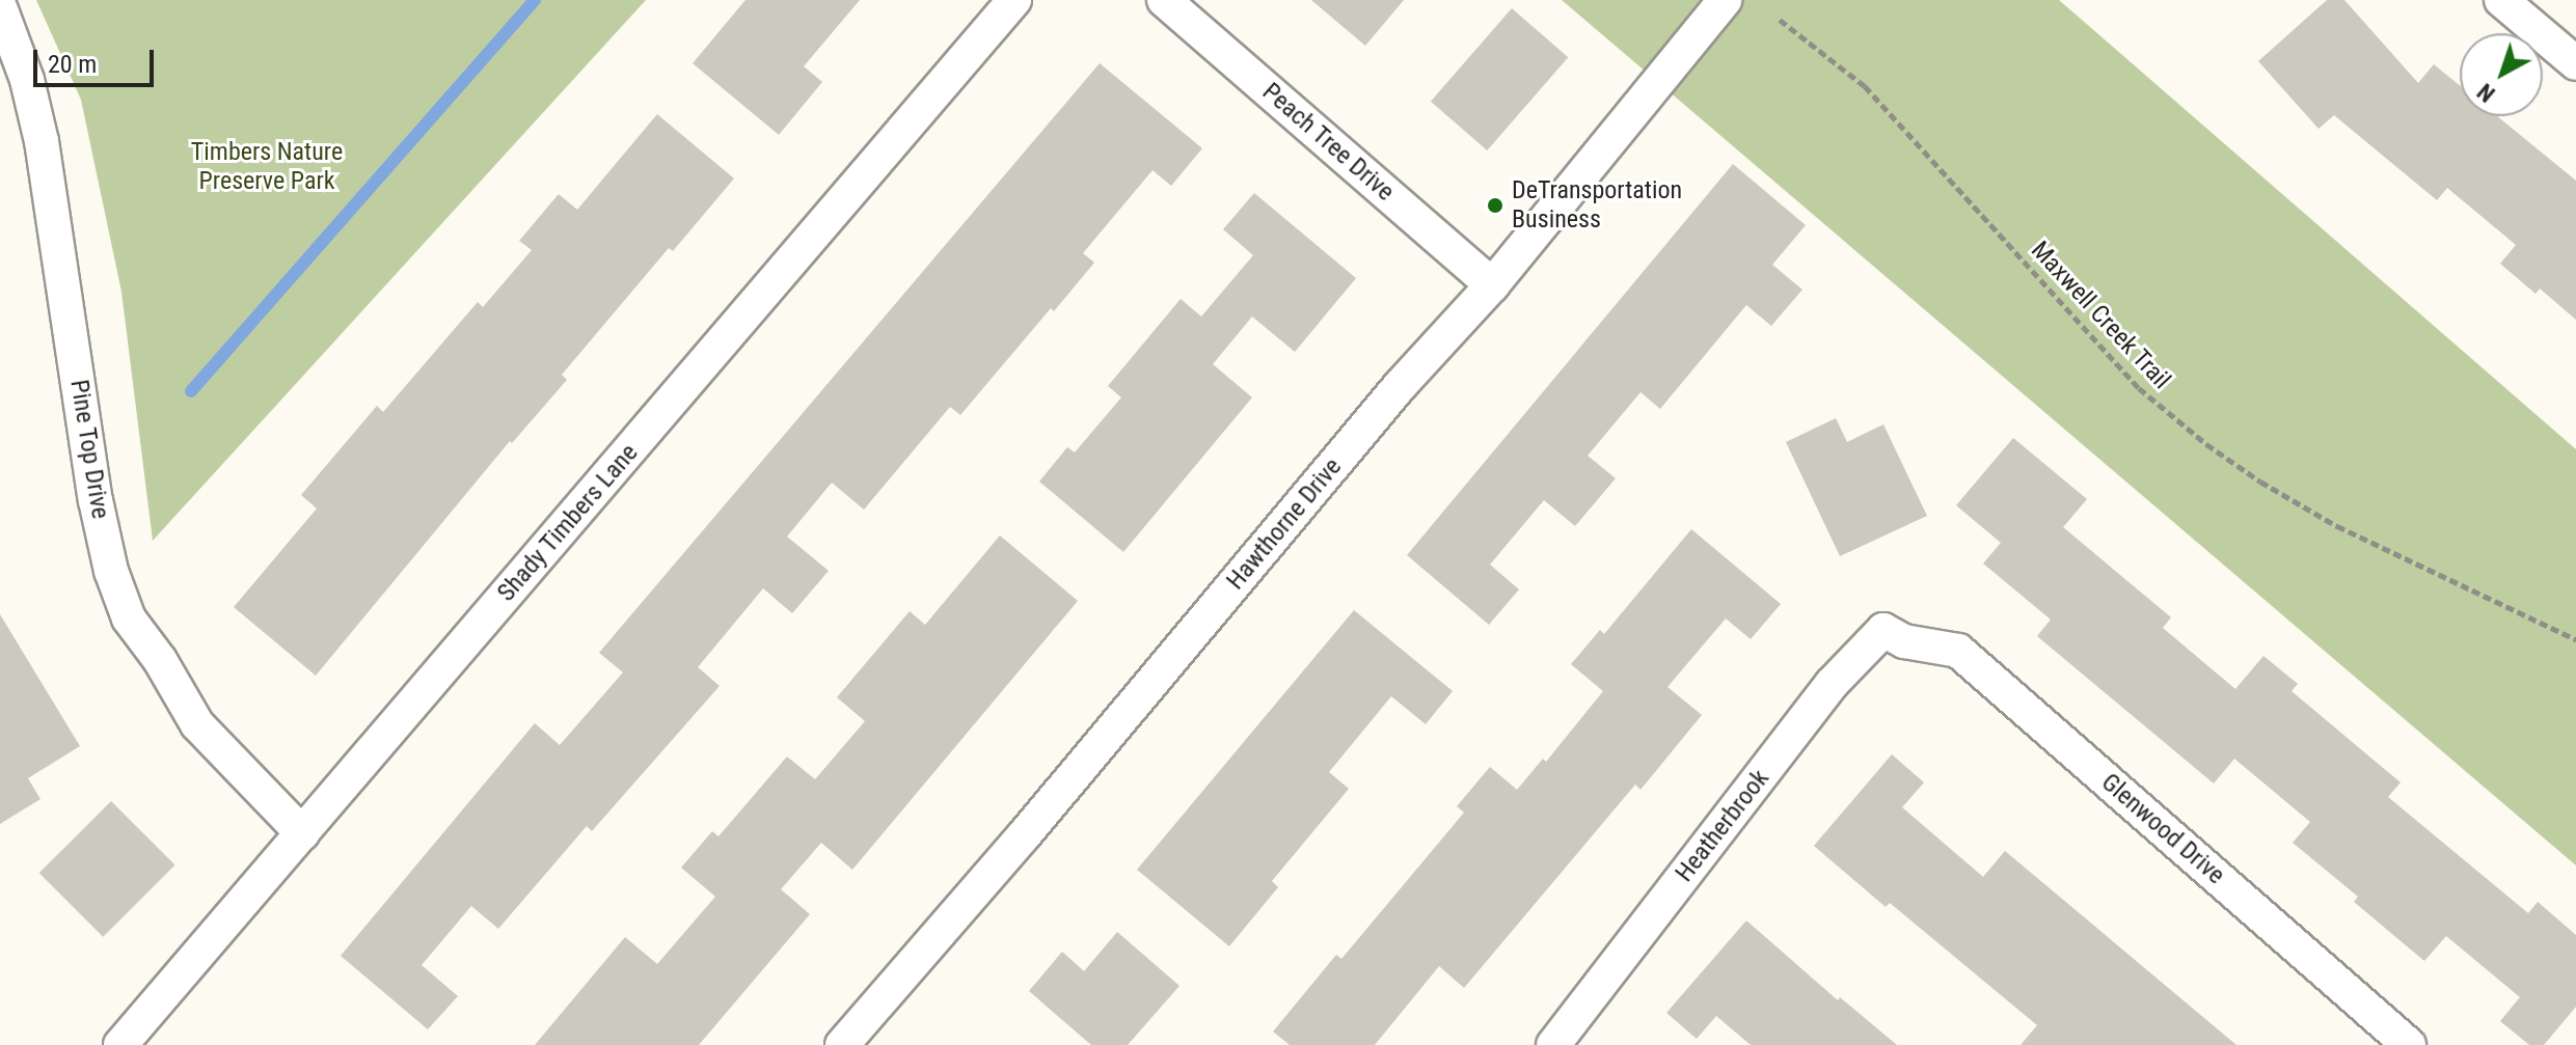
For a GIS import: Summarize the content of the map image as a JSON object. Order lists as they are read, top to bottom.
{
  "streets": {
    "street": [
      "Peach Tree Drive",
      "Pine Top Drive",
      "Shady Timbers Lane",
      "Hawthorne Drive",
      "Heatherbrook",
      "Glenwood Drive"
    ],
    "path": ["Maxwell Creek Trail"]
  },
  "crossings": [
    ["Peach Tree Drive", "Hawthorne Drive"],
    ["Pine Top Drive", "Shady Timbers Lane"],
    ["Heatherbrook", "Glenwood Drive"]
  ],
  "parks": ["Timbers Nature Preserve Park"],
  "places": ["DeTransportation Business"],
  "scale_bar": "20 m",
  "north": "bottom left"
}
